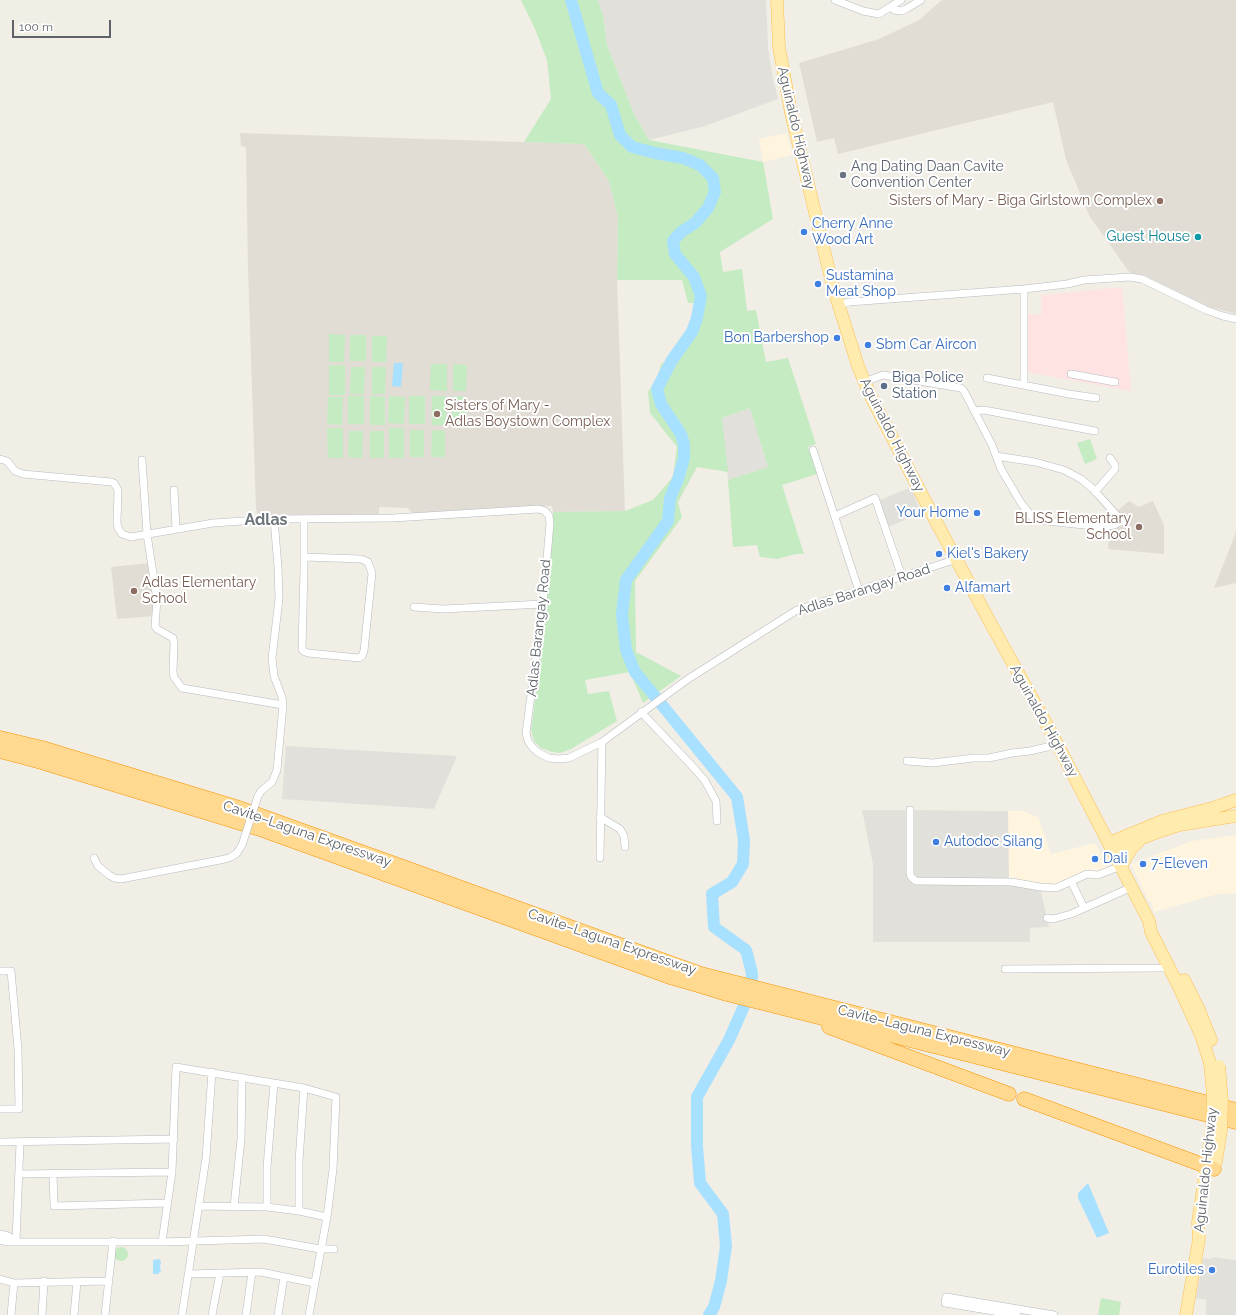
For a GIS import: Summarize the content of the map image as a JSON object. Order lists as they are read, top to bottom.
{
  "streets": {
    "highway": ["Cavite–Laguna Expressway"],
    "main road": ["Aguinaldo Highway"],
    "street": ["Adlas Barangay Road"]
  },
  "crossings": [
    ["Aguinaldo Highway", "Adlas Barangay Road"]
  ],
  "districts": ["Adlas"],
  "places": [
    "Ang Dating Daan Cavite Convention Center",
    "Sisters of Mary - Biga Girlstown Complex",
    "Cherry Anne Wood Art",
    "Guest House",
    "Sustamina Meat Shop",
    "Bon Barbershop",
    "Sbm Car Aircon",
    "Biga Police Station",
    "Sisters of Mary - Adlas Boystown Complex",
    "Your Home",
    "BLISS Elementary School",
    "Kiel's Bakery",
    "Alfamart",
    "Adlas Elementary School",
    "Autodoc Silang",
    "Dali",
    "7-Eleven",
    "Eurotiles"
  ],
  "scale_bar": "100 m"
}
